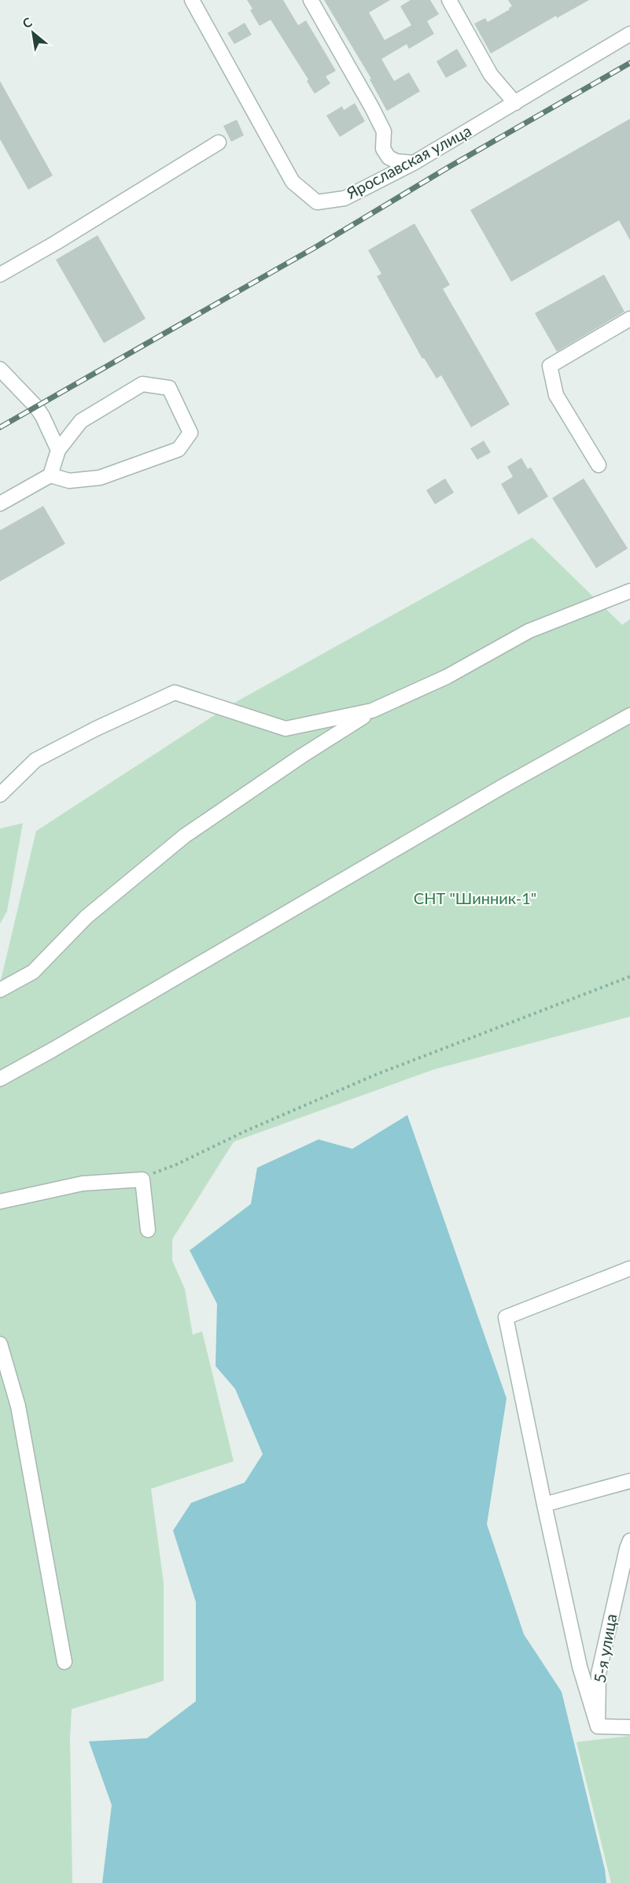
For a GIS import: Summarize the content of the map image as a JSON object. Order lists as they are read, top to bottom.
{
  "streets": {
    "street": ["Ярославская улица", "5-я улица"]
  },
  "parks": ["СНТ \"Шинник-1\""],
  "north": "top left"
}
